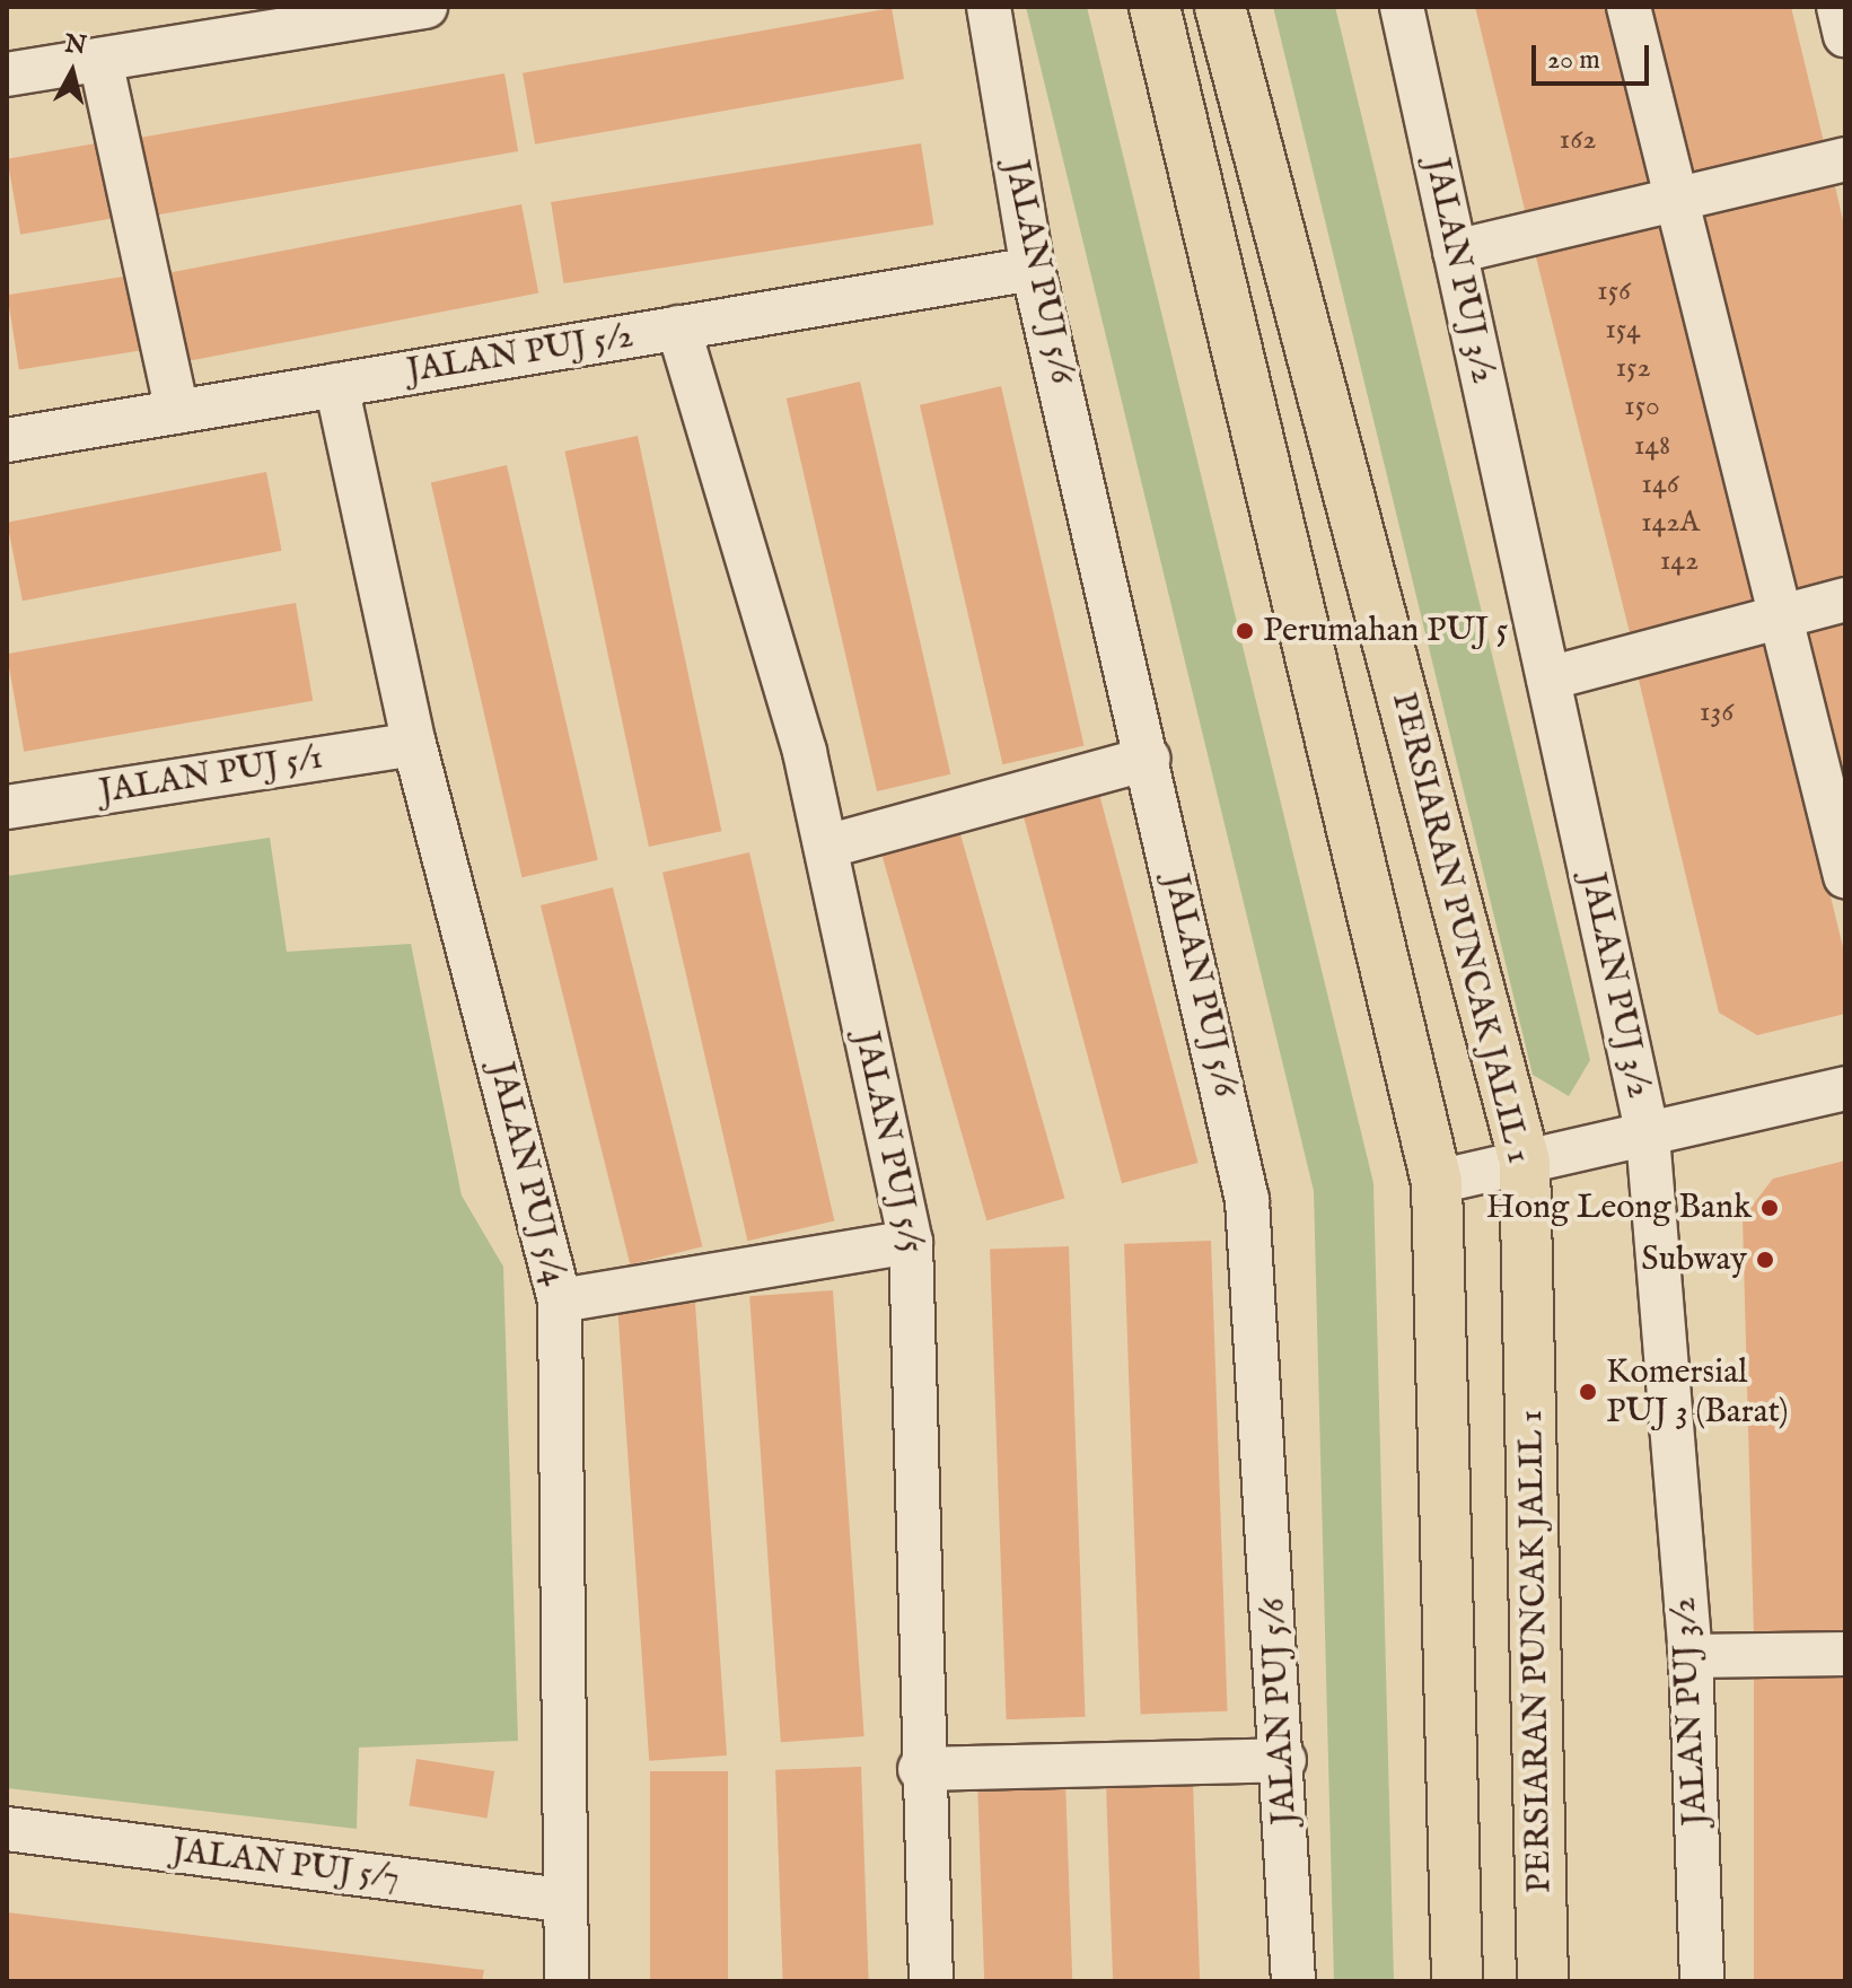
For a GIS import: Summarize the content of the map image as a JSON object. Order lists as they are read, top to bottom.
{
  "streets": {
    "main road": ["PERSIARAN PUNCAK JALIL 1"],
    "street": [
      "JALAN PUJ 3/2",
      "JALAN PUJ 5/6",
      "JALAN PUJ 5/2",
      "JALAN PUJ 5/1",
      "JALAN PUJ 5/5",
      "JALAN PUJ 5/4",
      "JALAN PUJ 5/7"
    ]
  },
  "crossings": [
    ["JALAN PUJ 5/6", "JALAN PUJ 5/2"],
    ["JALAN PUJ 5/2", "JALAN PUJ 5/5"],
    ["JALAN PUJ 5/2", "JALAN PUJ 5/4"],
    ["JALAN PUJ 5/1", "JALAN PUJ 5/4"],
    ["JALAN PUJ 5/4", "JALAN PUJ 5/7"]
  ],
  "places": [
    "Perumahan PUJ 5",
    "Hong Leong Bank",
    "Subway",
    "Komersial PUJ 3 (Barat)"
  ],
  "house_numbers": [
    "162",
    "156",
    "154",
    "152",
    "150",
    "148",
    "146",
    "142A",
    "142",
    "136"
  ],
  "scale_bar": "20 m",
  "north": "top"
}
